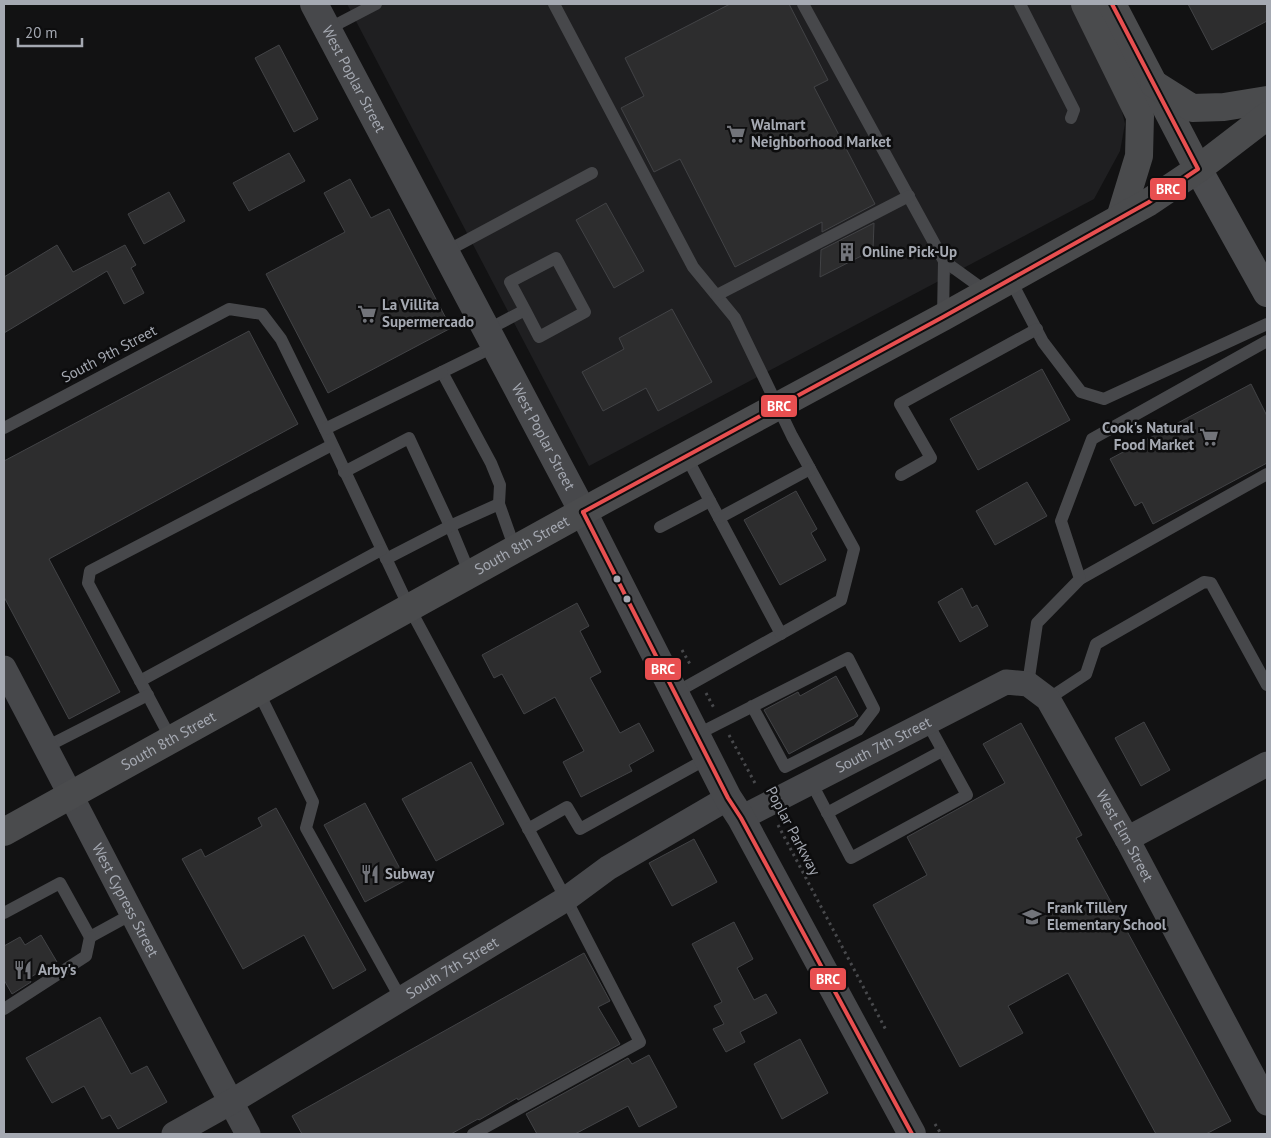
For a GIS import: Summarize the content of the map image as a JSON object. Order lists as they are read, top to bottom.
{
  "streets": {
    "main road": ["South 8th Street"],
    "street": [
      "West Poplar Street",
      "South 7th Street",
      "West Elm Street",
      "West Cypress Street"
    ],
    "lane": ["South 9th Street"],
    "path": ["Poplar Parkway"]
  },
  "crossings": [
    ["West Poplar Street", "South 8th Street"],
    ["West Poplar Street", "South 7th Street"],
    ["South 8th Street", "West Cypress Street"],
    ["South 7th Street", "Poplar Parkway"],
    ["South 7th Street", "West Elm Street"],
    ["South 7th Street", "West Cypress Street"]
  ],
  "places": {
    "supermarket": ["Walmart Neighborhood Market", "La Villita Supermercado", "Cook's Natural Food Market"],
    "building": ["Online Pick-Up"],
    "restaurant": ["Subway", "Arby's"],
    "school or university": ["Frank Tillery Elementary School"]
  },
  "lines": ["transit line BRC"],
  "scale_bar": "20 m"
}
